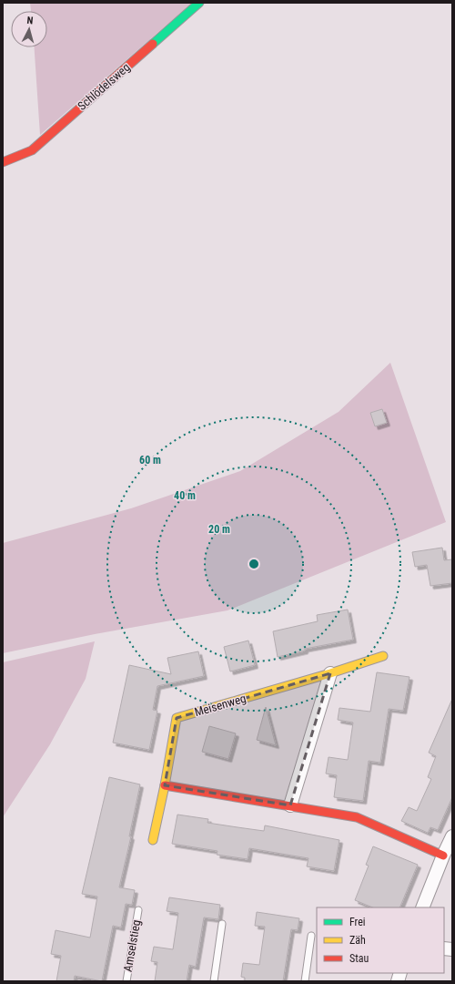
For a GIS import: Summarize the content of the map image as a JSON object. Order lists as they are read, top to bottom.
{
  "streets": {
    "street": ["Schlödelsweg", "Meisenweg"],
    "lane": ["Amselstieg"]
  },
  "legend": ["Frei", "Zäh", "Stau"],
  "north": "top",
  "rings": ["60 m", "40 m", "20 m"]
}
